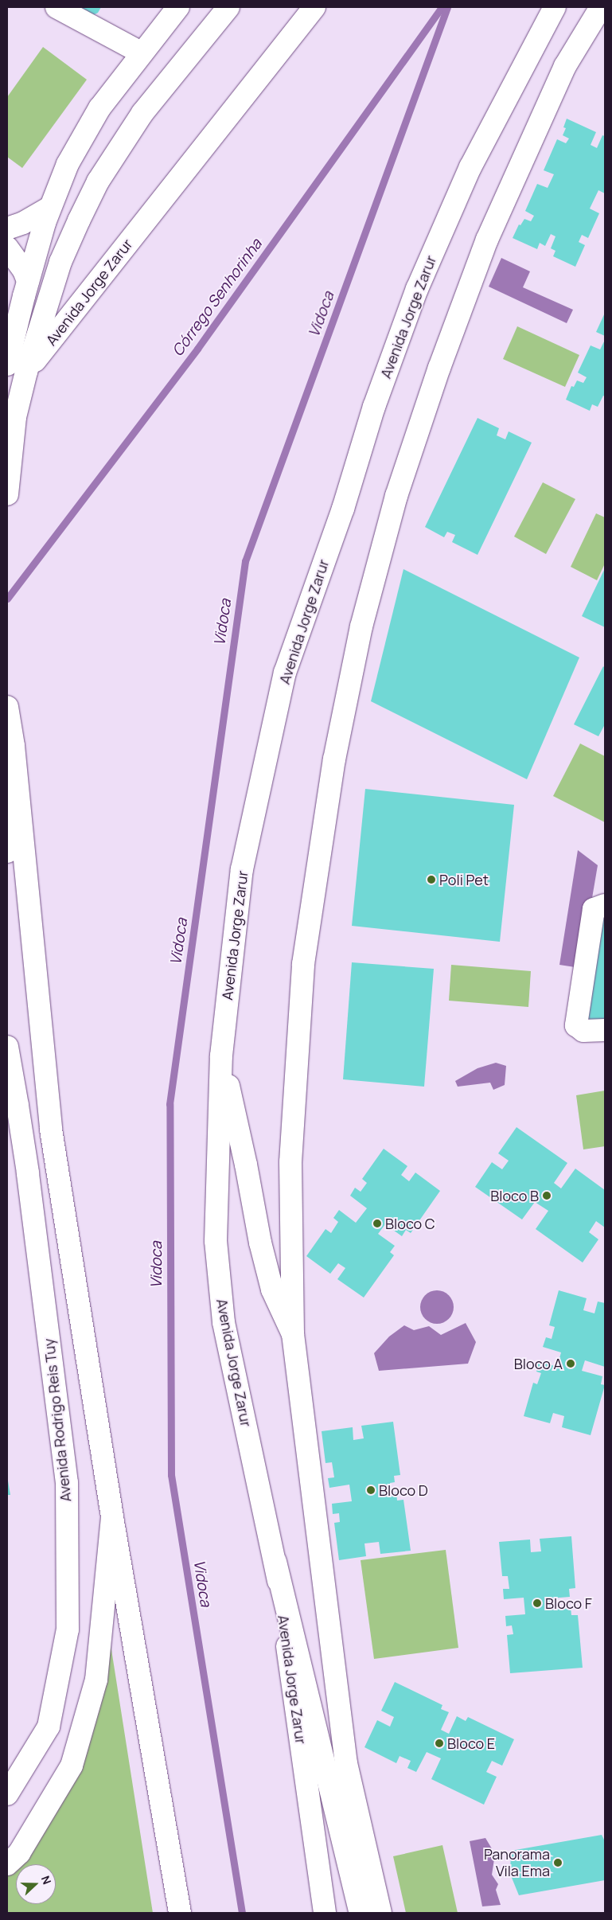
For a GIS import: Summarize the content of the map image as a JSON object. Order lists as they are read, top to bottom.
{
  "streets": {
    "main road": ["Avenida Jorge Zarur", "Avenida Rodrigo Reis Tuy"]
  },
  "water": ["Córrego Senhorinha", "Vidoca"],
  "places": [
    "Poli Pet",
    "Bloco B",
    "Bloco C",
    "Bloco A",
    "Bloco D",
    "Bloco F",
    "Bloco E",
    "Panorama Vila Ema"
  ],
  "north": "right"
}
